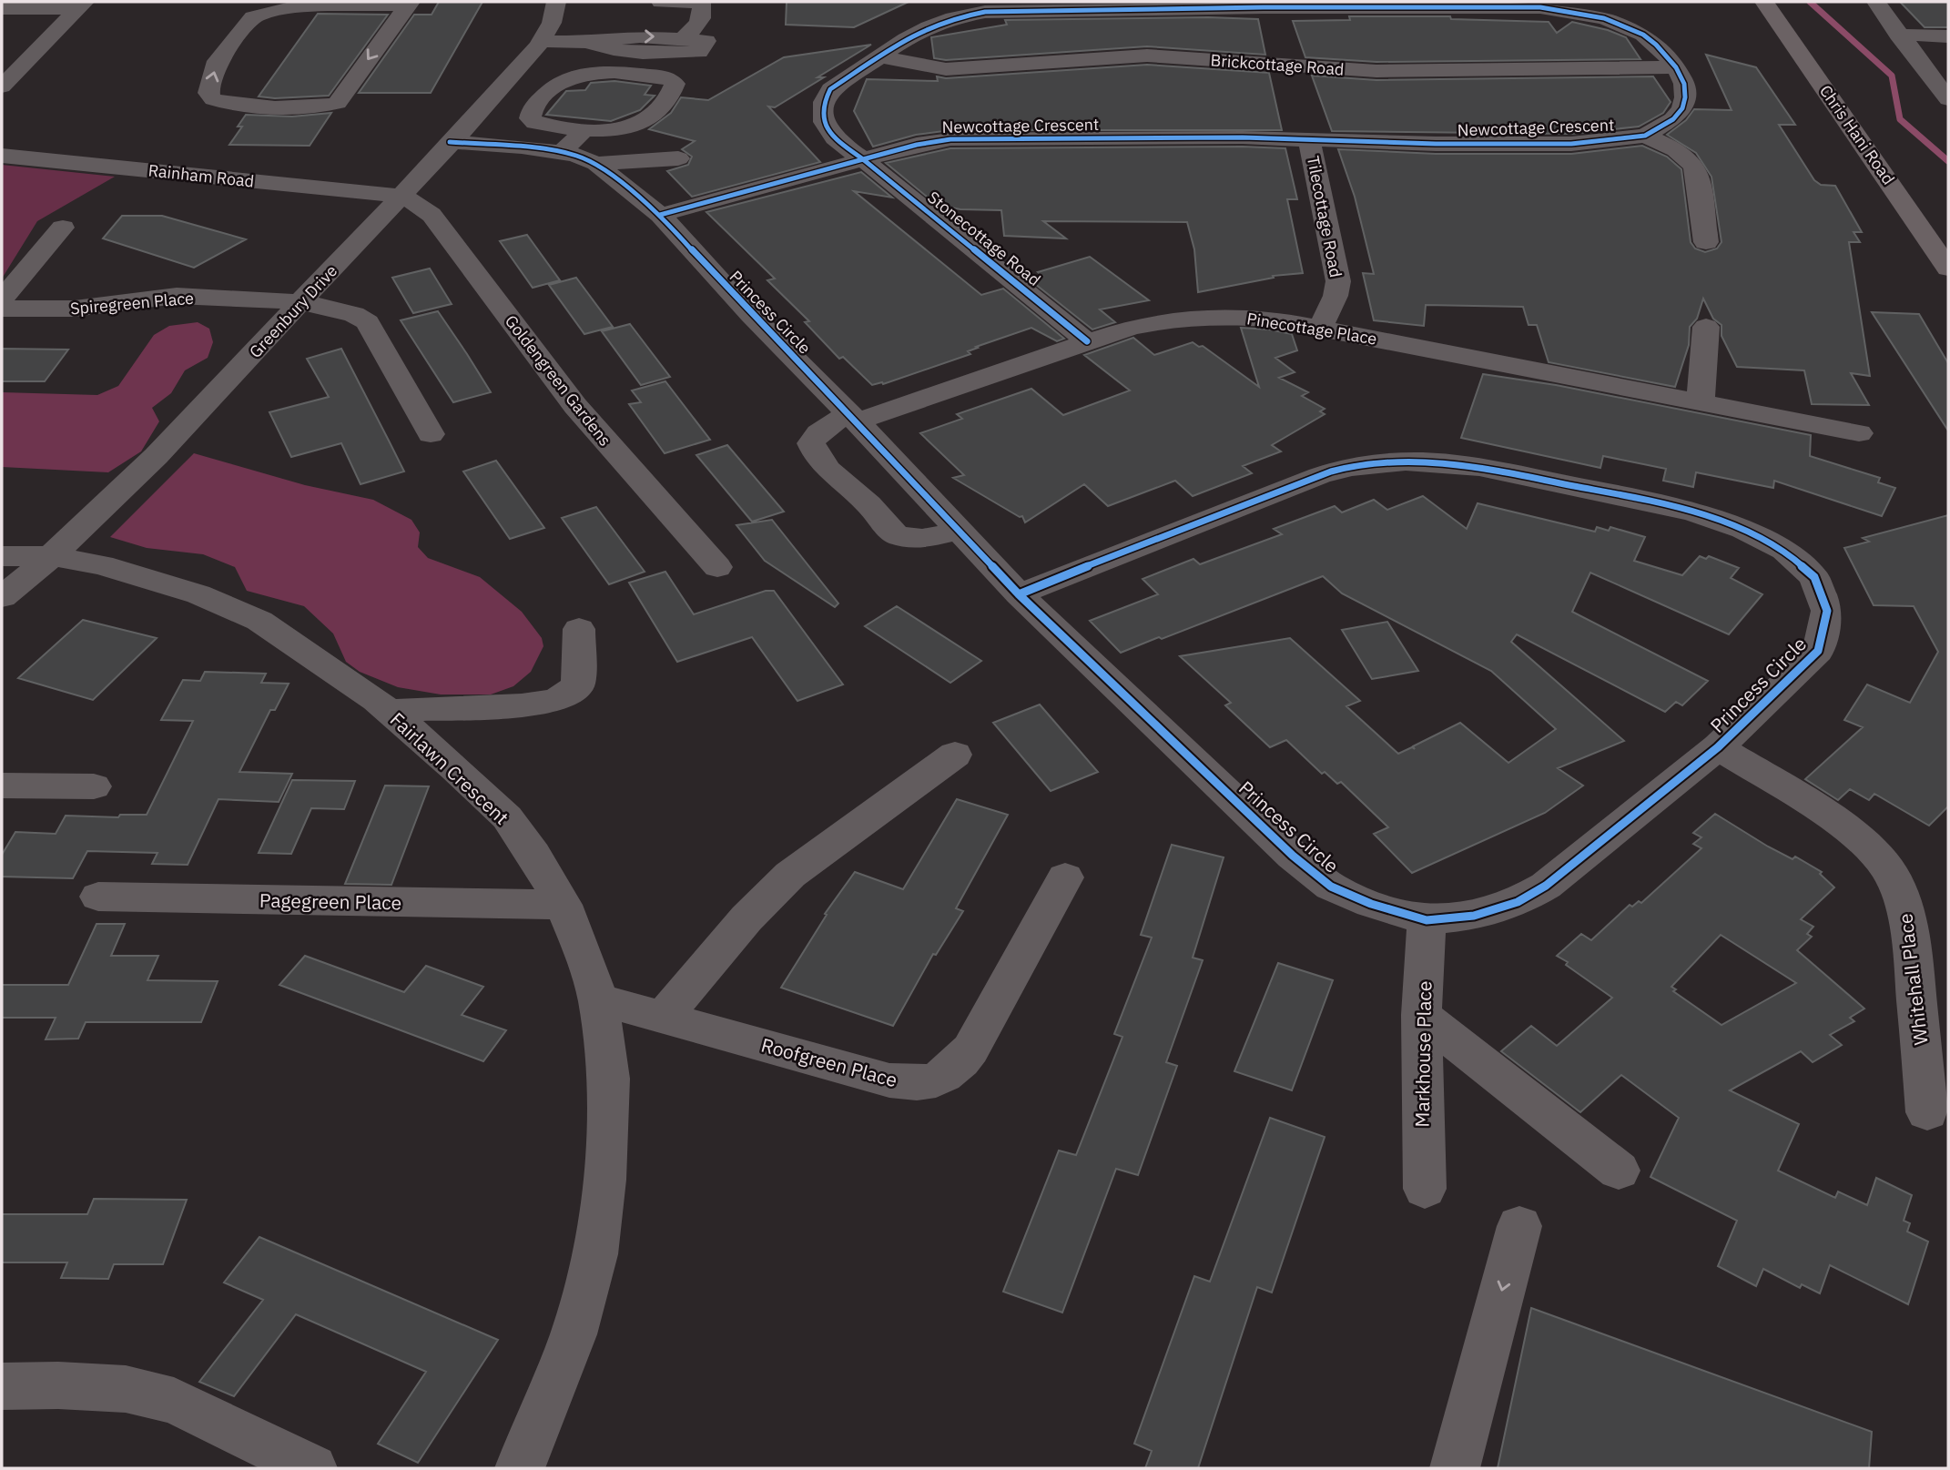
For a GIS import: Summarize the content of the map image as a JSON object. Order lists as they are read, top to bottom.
{
  "streets": {
    "main road": ["Chris Hani Road"],
    "street": [
      "Brickcottage Road",
      "Newcottage Crescent",
      "Rainham Road",
      "Tilecottage Road",
      "Stonecottage Road",
      "Spiregreen Place",
      "Greenbury Drive",
      "Princess Circle",
      "Pinecottage Place",
      "Goldengreen Gardens",
      "Fairlawn Crescent",
      "Pagegreen Place",
      "Whitehall Place",
      "Markhouse Place",
      "Roofgreen Place"
    ]
  },
  "crossings": [
    ["Brickcottage Road", "Newcottage Crescent"],
    ["Newcottage Crescent", "Tilecottage Road"],
    ["Newcottage Crescent", "Stonecottage Road"],
    ["Newcottage Crescent", "Princess Circle"],
    ["Rainham Road", "Greenbury Drive"],
    ["Rainham Road", "Goldengreen Gardens"],
    ["Tilecottage Road", "Pinecottage Place"],
    ["Stonecottage Road", "Pinecottage Place"],
    ["Spiregreen Place", "Greenbury Drive"],
    ["Greenbury Drive", "Princess Circle"],
    ["Greenbury Drive", "Goldengreen Gardens"],
    ["Greenbury Drive", "Fairlawn Crescent"],
    ["Princess Circle", "Pinecottage Place"],
    ["Princess Circle", "Whitehall Place"],
    ["Princess Circle", "Markhouse Place"],
    ["Fairlawn Crescent", "Pagegreen Place"],
    ["Fairlawn Crescent", "Roofgreen Place"]
  ]
}
